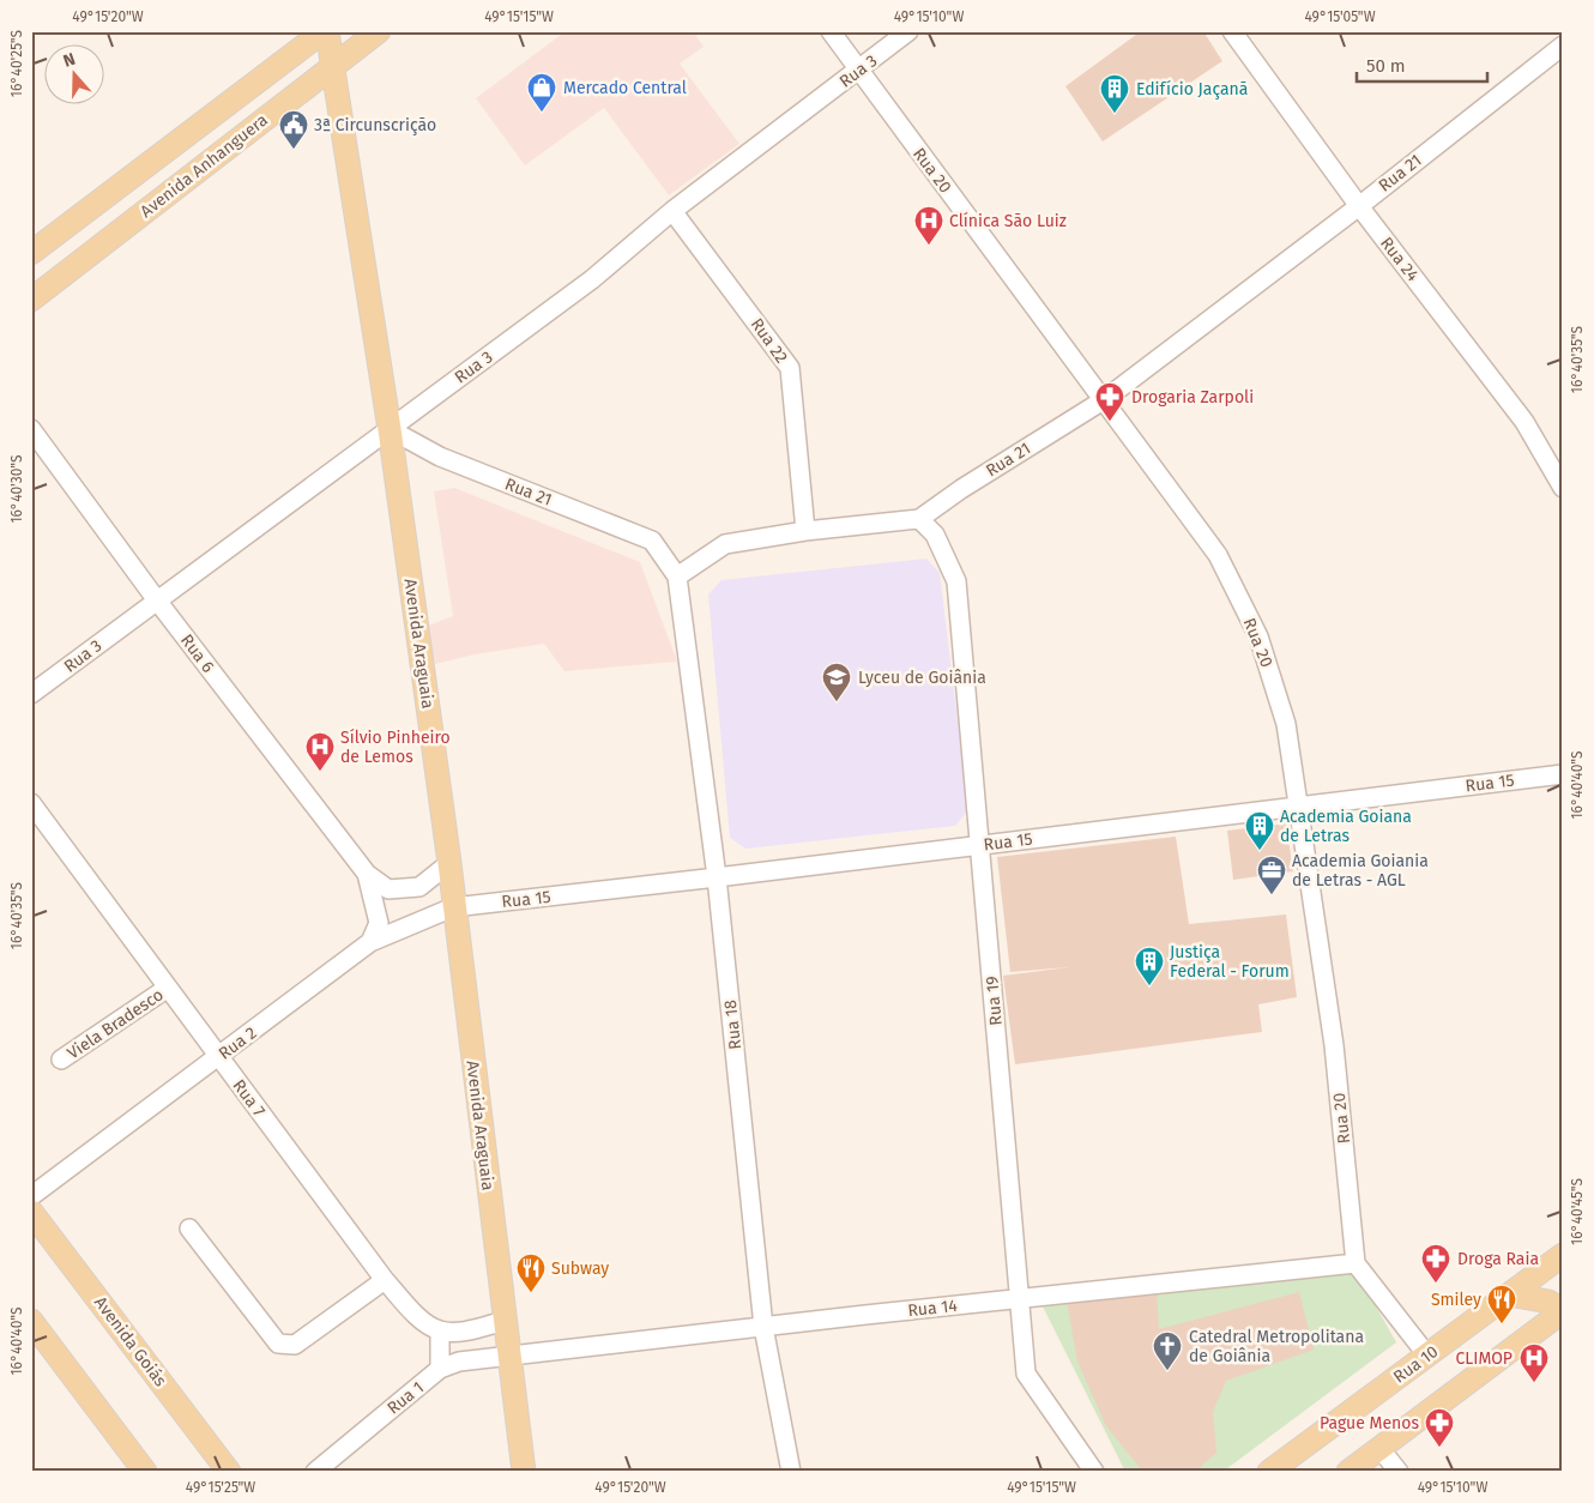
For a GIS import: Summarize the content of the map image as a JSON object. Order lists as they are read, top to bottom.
{
  "streets": {
    "main road": [
      "Avenida Anhanguera",
      "Avenida Araguaia",
      "Avenida Goiás",
      "Rua 10"
    ],
    "street": [
      "Rua 3",
      "Rua 20",
      "Rua 21",
      "Rua 24",
      "Rua 22",
      "Rua 6",
      "Rua 15",
      "Rua 19",
      "Viela Bradesco",
      "Rua 18",
      "Rua 2",
      "Rua 7",
      "Rua 14",
      "Rua 1"
    ]
  },
  "crossings": [
    ["Rua 3", "Rua 20"],
    ["Rua 3", "Rua 21"],
    ["Rua 3", "Rua 22"],
    ["Rua 3", "Avenida Araguaia"],
    ["Rua 3", "Rua 6"],
    ["Avenida Anhanguera", "Avenida Araguaia"],
    ["Rua 20", "Rua 21"],
    ["Rua 20", "Rua 15"],
    ["Rua 20", "Rua 14"],
    ["Rua 21", "Rua 24"],
    ["Rua 21", "Avenida Araguaia"],
    ["Rua 21", "Rua 19"],
    ["Rua 21", "Rua 18"],
    ["Avenida Araguaia", "Rua 6"],
    ["Avenida Araguaia", "Rua 15"],
    ["Avenida Araguaia", "Rua 2"],
    ["Avenida Araguaia", "Rua 14"],
    ["Avenida Araguaia", "Rua 1"],
    ["Rua 6", "Rua 2"],
    ["Rua 15", "Rua 19"],
    ["Rua 15", "Rua 18"],
    ["Rua 15", "Rua 2"],
    ["Rua 19", "Rua 14"],
    ["Viela Bradesco", "Rua 7"],
    ["Rua 18", "Rua 14"],
    ["Rua 2", "Rua 7"],
    ["Rua 14", "Rua 1"]
  ],
  "places": {
    "shop": ["Mercado Central"],
    "building": ["Edifício Jaçanã", "Academia Goiana de Letras", "Justiça Federal - Forum"],
    "public building": ["3ª Circunscrição"],
    "hospital": ["Clínica São Luiz", "Sílvio Pinheiro de Lemos", "CLIMOP"],
    "pharmacy": ["Drogaria Zarpoli", "Droga Raia", "Pague Menos"],
    "school or university": ["Lyceu de Goiânia"],
    "office": ["Academia Goiania de Letras - AGL"],
    "restaurant": ["Subway", "Smiley"],
    "church": ["Catedral Metropolitana de Goiânia"]
  },
  "scale_bar": "50 m",
  "north": "top",
  "coordinates": [
    "49°15'20\"W",
    "49°15'15\"W",
    "49°15'10\"W",
    "49°15'05\"W",
    "16°40'25\"S",
    "16°40'35\"S",
    "16°40'30\"S",
    "16°40'40\"S",
    "16°40'45\"S",
    "49°15'25\"W"
  ]
}
